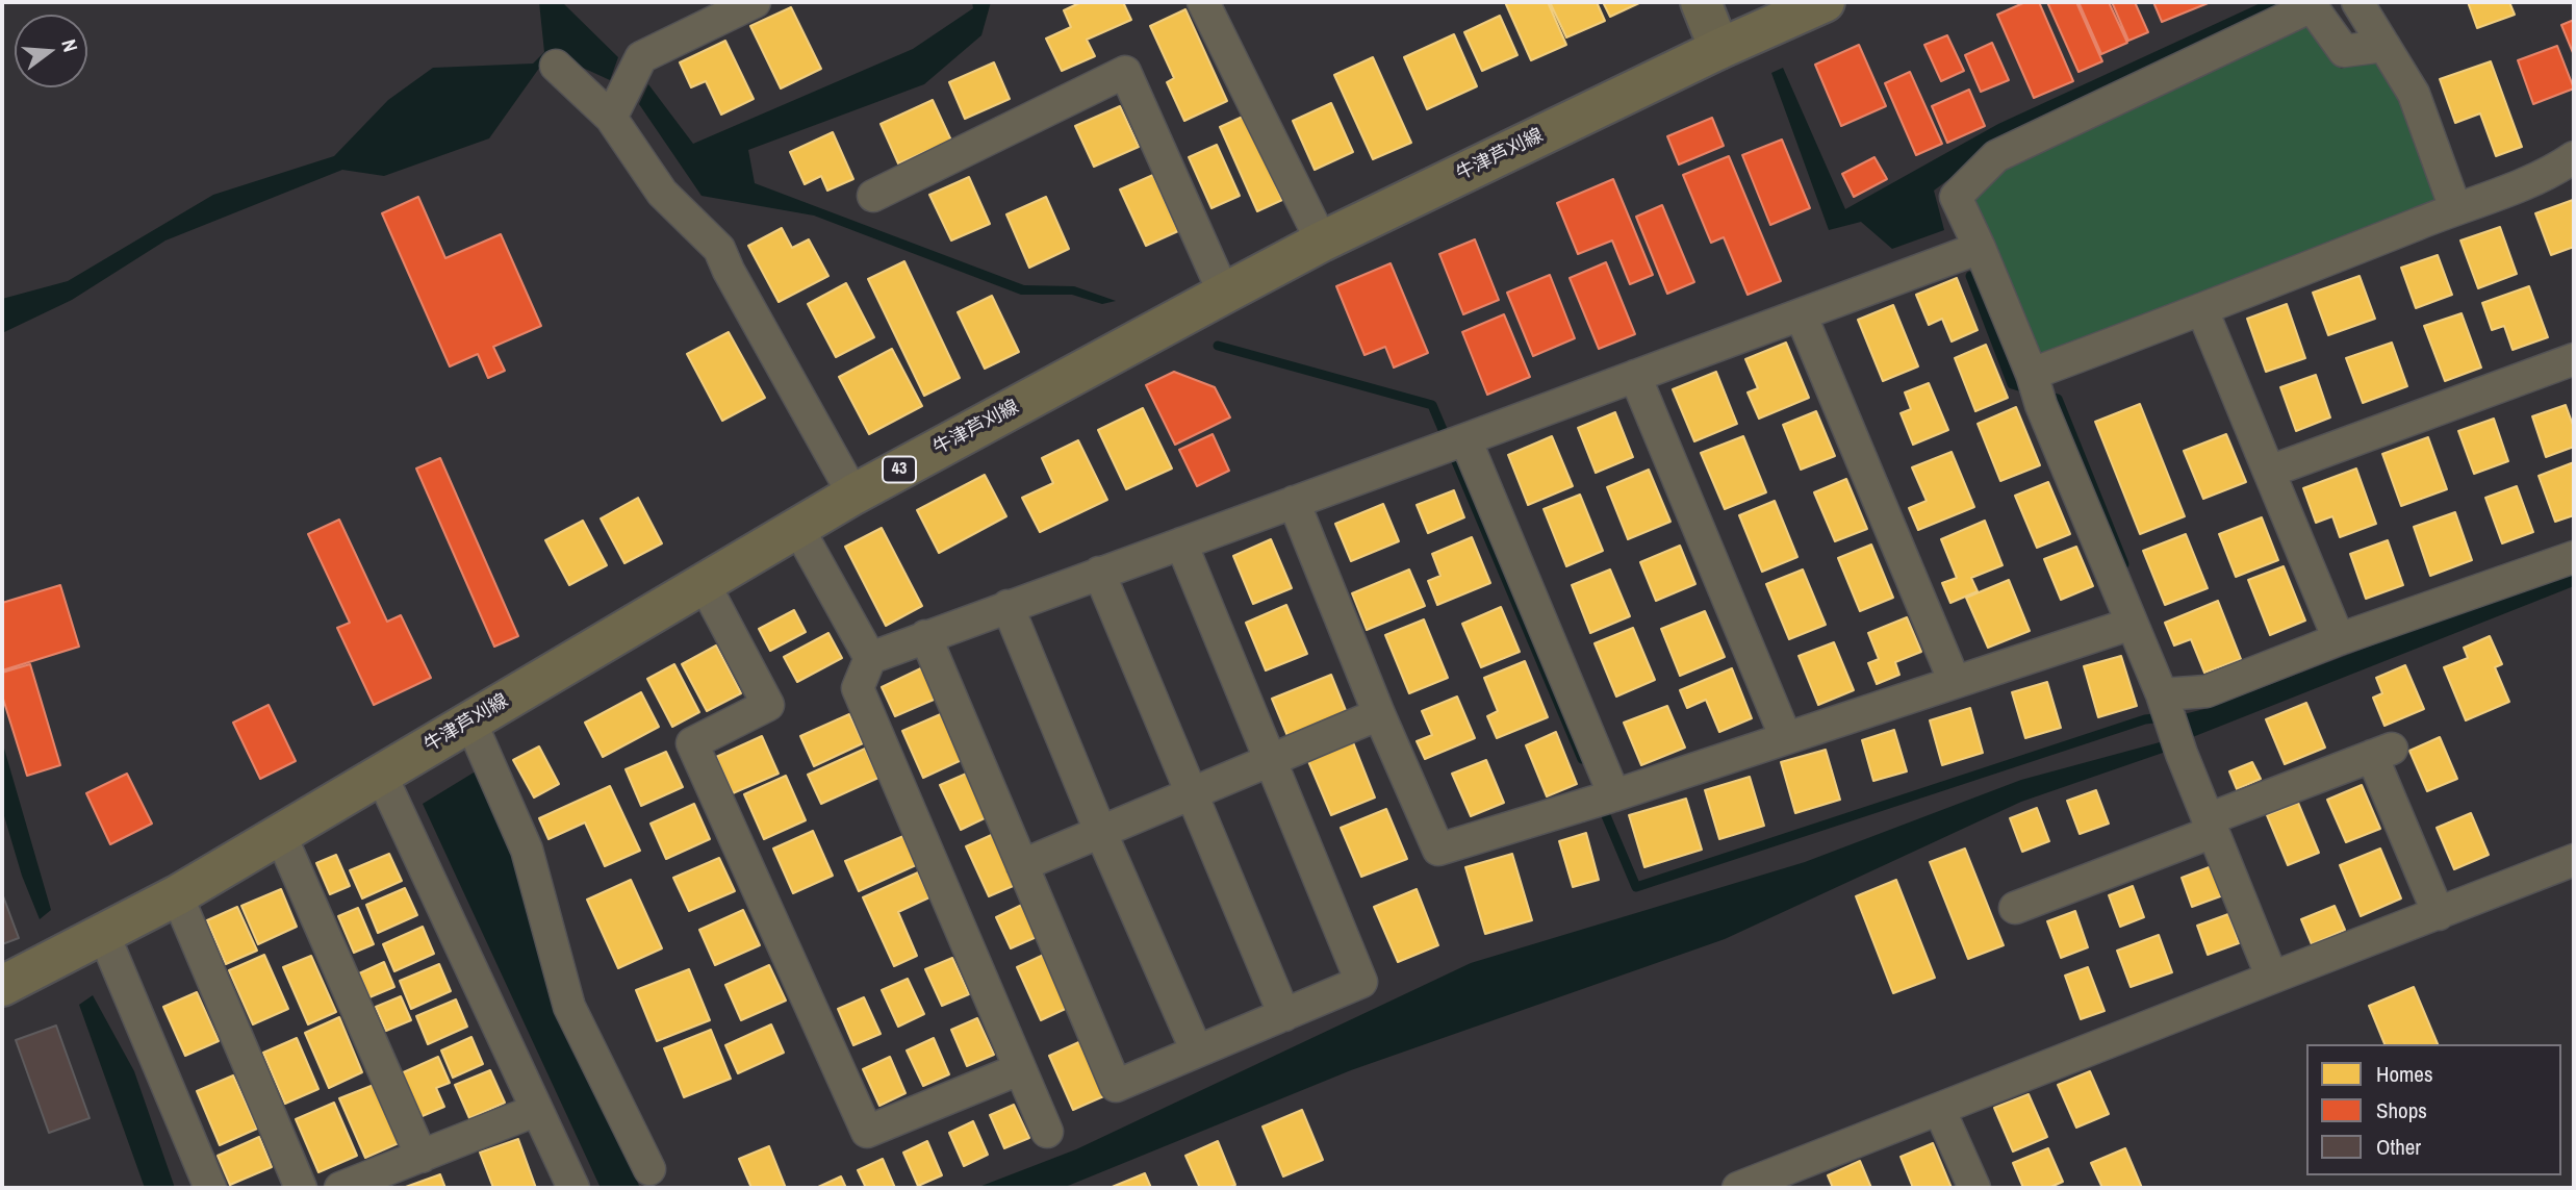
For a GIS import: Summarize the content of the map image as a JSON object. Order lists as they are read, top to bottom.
{
  "streets": {
    "main road": ["牛津芦刈線", "43"]
  },
  "legend": ["Homes", "Shops", "Other"],
  "north": "right"
}
